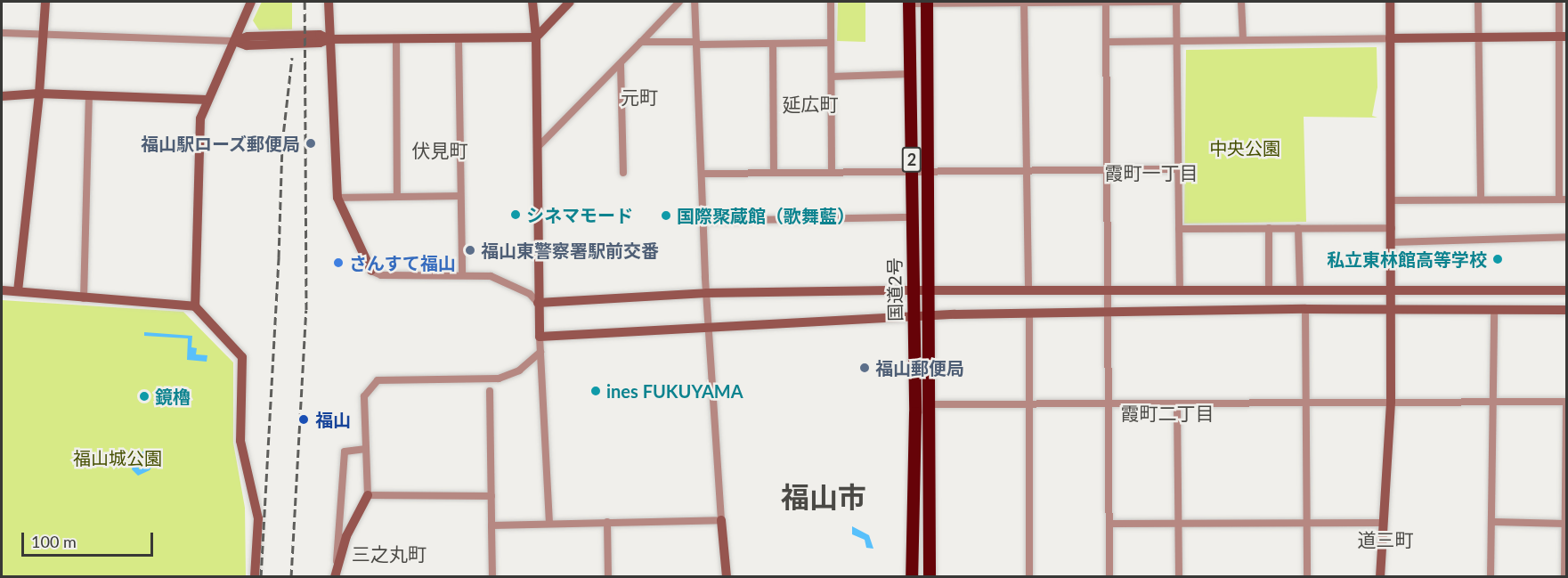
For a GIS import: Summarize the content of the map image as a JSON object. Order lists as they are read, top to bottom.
{
  "streets": {
    "highway": ["2", "国道2号"]
  },
  "districts": [
    "元町",
    "延広町",
    "伏見町",
    "霞町一丁目",
    "霞町二丁目",
    "福山市",
    "道三町",
    "三之丸町"
  ],
  "parks": ["中央公園", "福山城公園"],
  "places": [
    "福山駅ローズ郵便局",
    "シネマモード",
    "国際聚蔵館（歌舞藍）",
    "福山東警察署駅前交番",
    "私立東林館高等学校",
    "さんすて福山",
    "福山郵便局",
    "ines FUKUYAMA",
    "鏡櫓",
    "福山"
  ],
  "scale_bar": "100 m"
}
